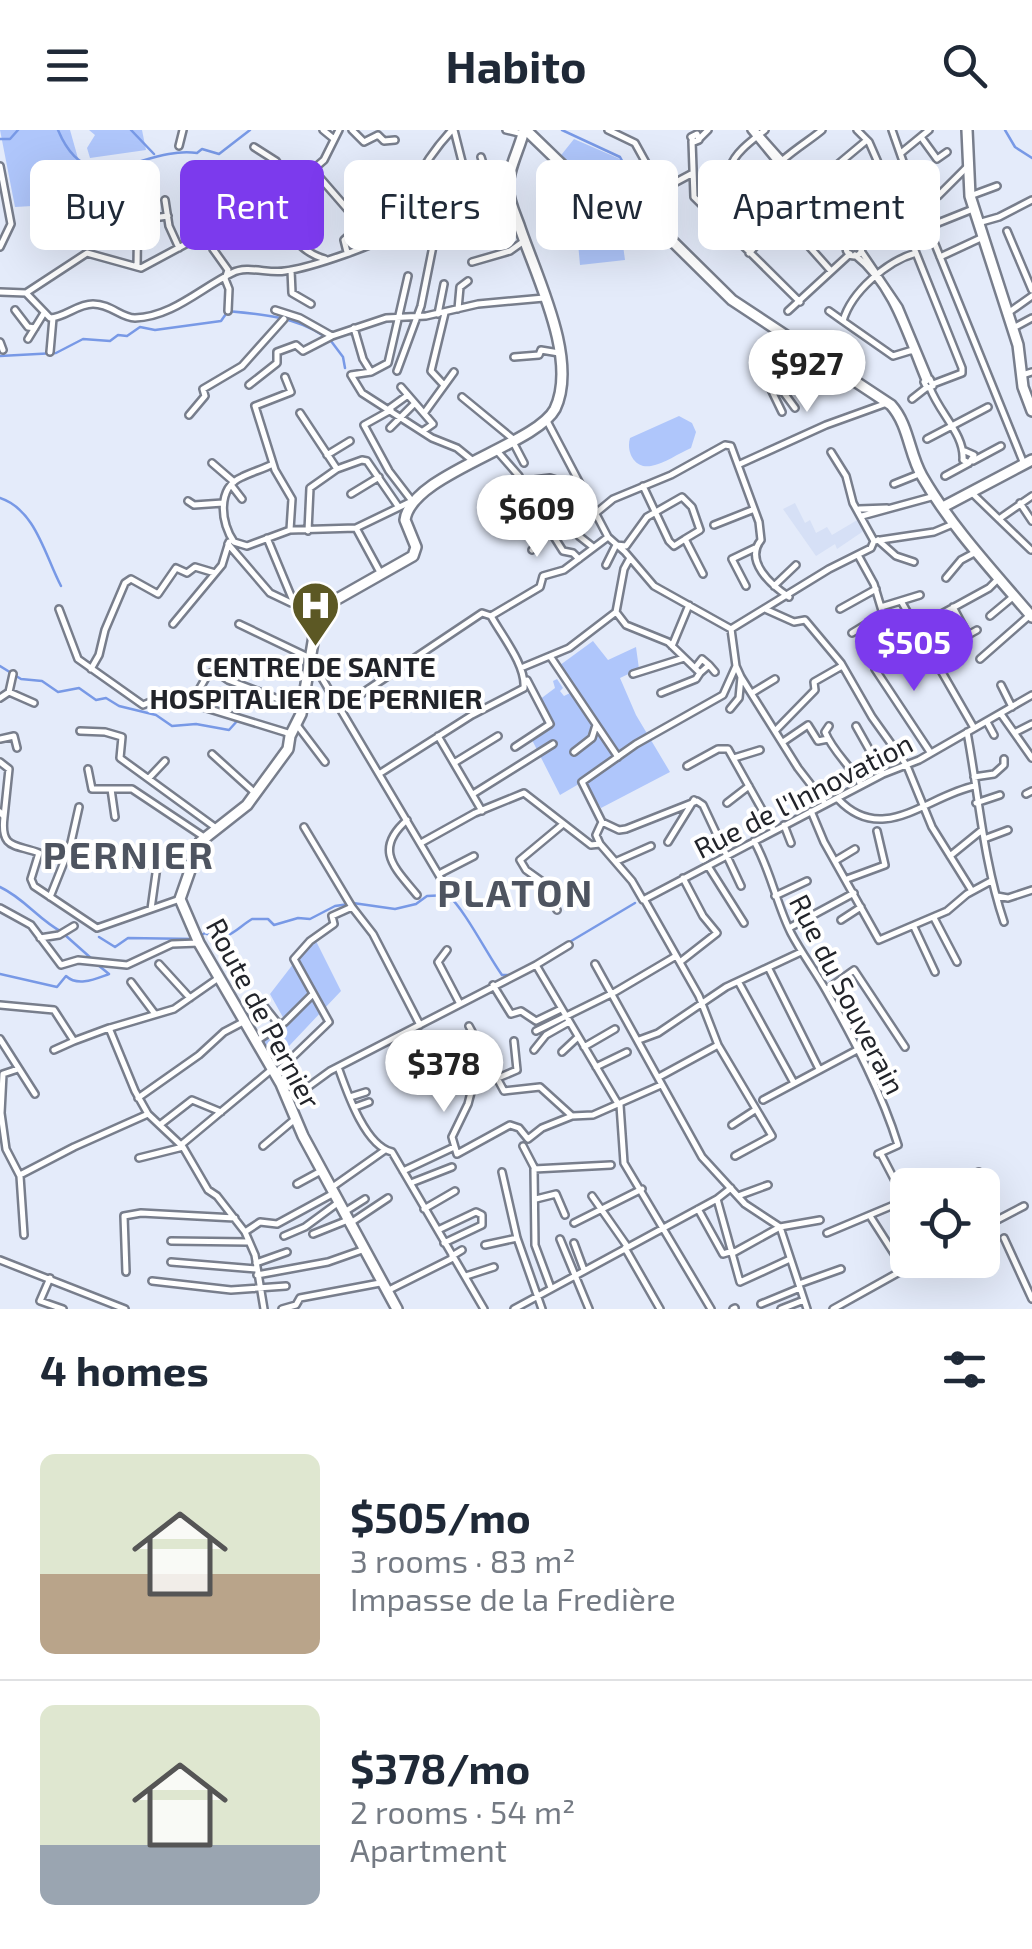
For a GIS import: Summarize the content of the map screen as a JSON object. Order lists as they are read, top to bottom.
{
  "streets": {
    "street": ["Rue de l'Innovation", "Rue du Souverain", "Route de Pernier"]
  },
  "crossings": [
    ["Rue de l'Innovation", "Rue du Souverain"]
  ],
  "districts": ["PERNIER", "PLATON"],
  "places": {
    "hospital": ["CENTRE DE SANTE HOSPITALIER DE PERNIER"]
  },
  "page": {
    "header": "Habito",
    "chip": [
      "Buy",
      "Rent",
      "Filters",
      "New",
      "Apartment"
    ],
    "price": [
      "$927",
      "$609",
      "$505",
      "$378"
    ],
    "heading": "4 homes",
    "list": [
      {
        "name": "$505/mo",
        "note": "3 rooms · 83 m² · Impasse de la Fredière"
      },
      {
        "name": "$378/mo",
        "note": "2 rooms · 54 m² · Apartment"
      }
    ]
  }
}
